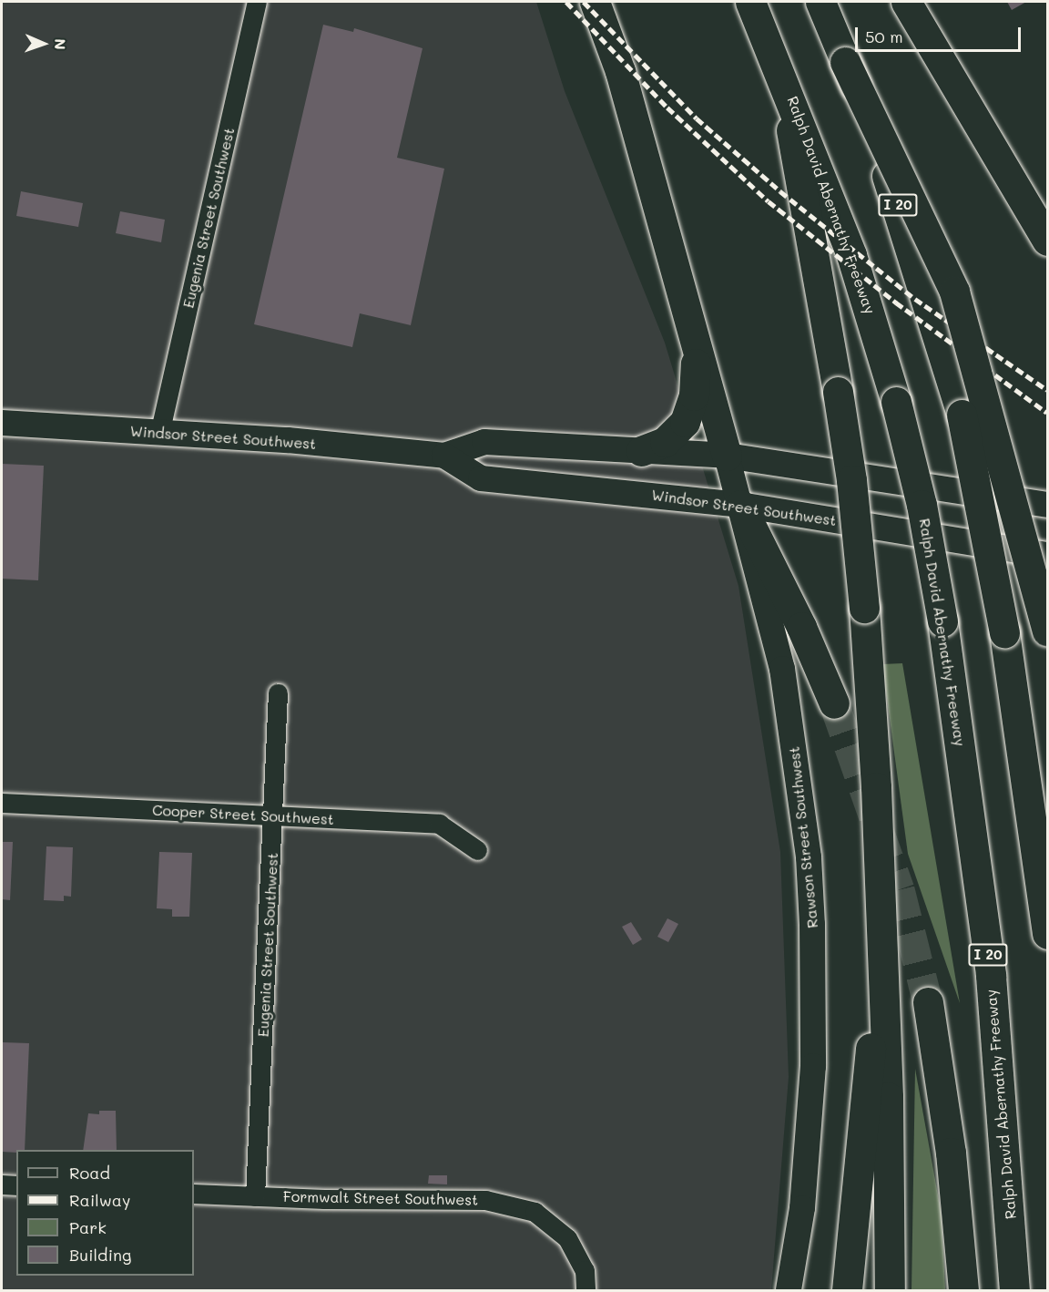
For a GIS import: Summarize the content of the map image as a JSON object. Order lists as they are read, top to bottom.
{
  "streets": {
    "highway": ["Ralph David Abernathy Freeway", "I 20"],
    "street": [
      "Eugenia Street Southwest",
      "Windsor Street Southwest",
      "Cooper Street Southwest",
      "Rawson Street Southwest",
      "Formwalt Street Southwest"
    ]
  },
  "crossings": [
    ["Eugenia Street Southwest", "Windsor Street Southwest"],
    ["Eugenia Street Southwest", "Cooper Street Southwest"],
    ["Eugenia Street Southwest", "Formwalt Street Southwest"],
    ["Windsor Street Southwest", "Rawson Street Southwest"]
  ],
  "legend": [
    "Road",
    "Railway",
    "Park",
    "Building"
  ],
  "scale_bar": "50 m",
  "north": "right"
}
